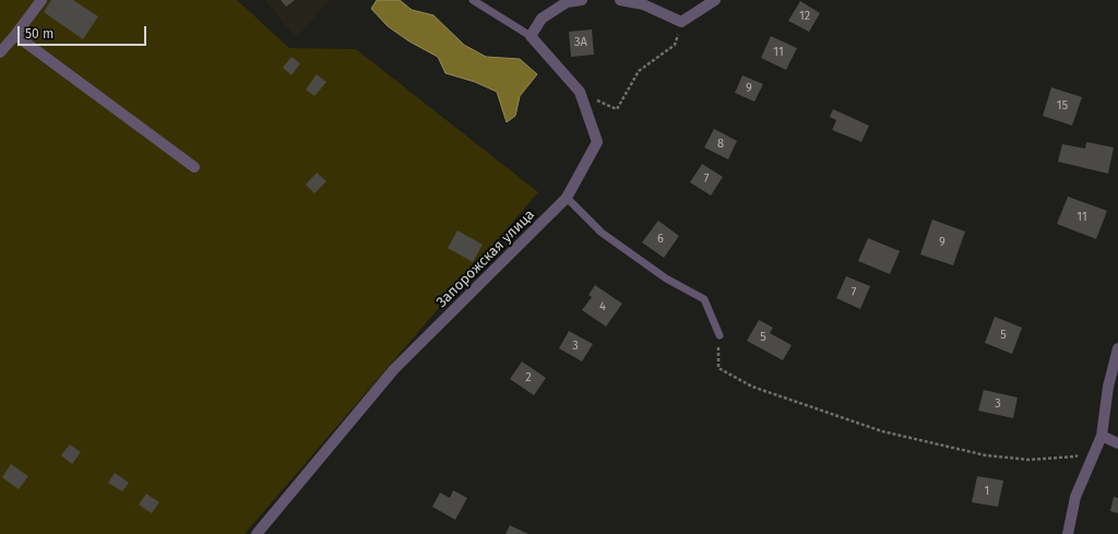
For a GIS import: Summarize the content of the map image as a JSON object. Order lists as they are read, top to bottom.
{
  "streets": {
    "street": ["Запорожская улица"]
  },
  "house_numbers": [
    "12",
    "3А",
    "11",
    "9",
    "15",
    "8",
    "7",
    "11",
    "6",
    "9",
    "7",
    "4",
    "5",
    "5",
    "3",
    "2",
    "3",
    "1"
  ],
  "scale_bar": "50 m"
}
